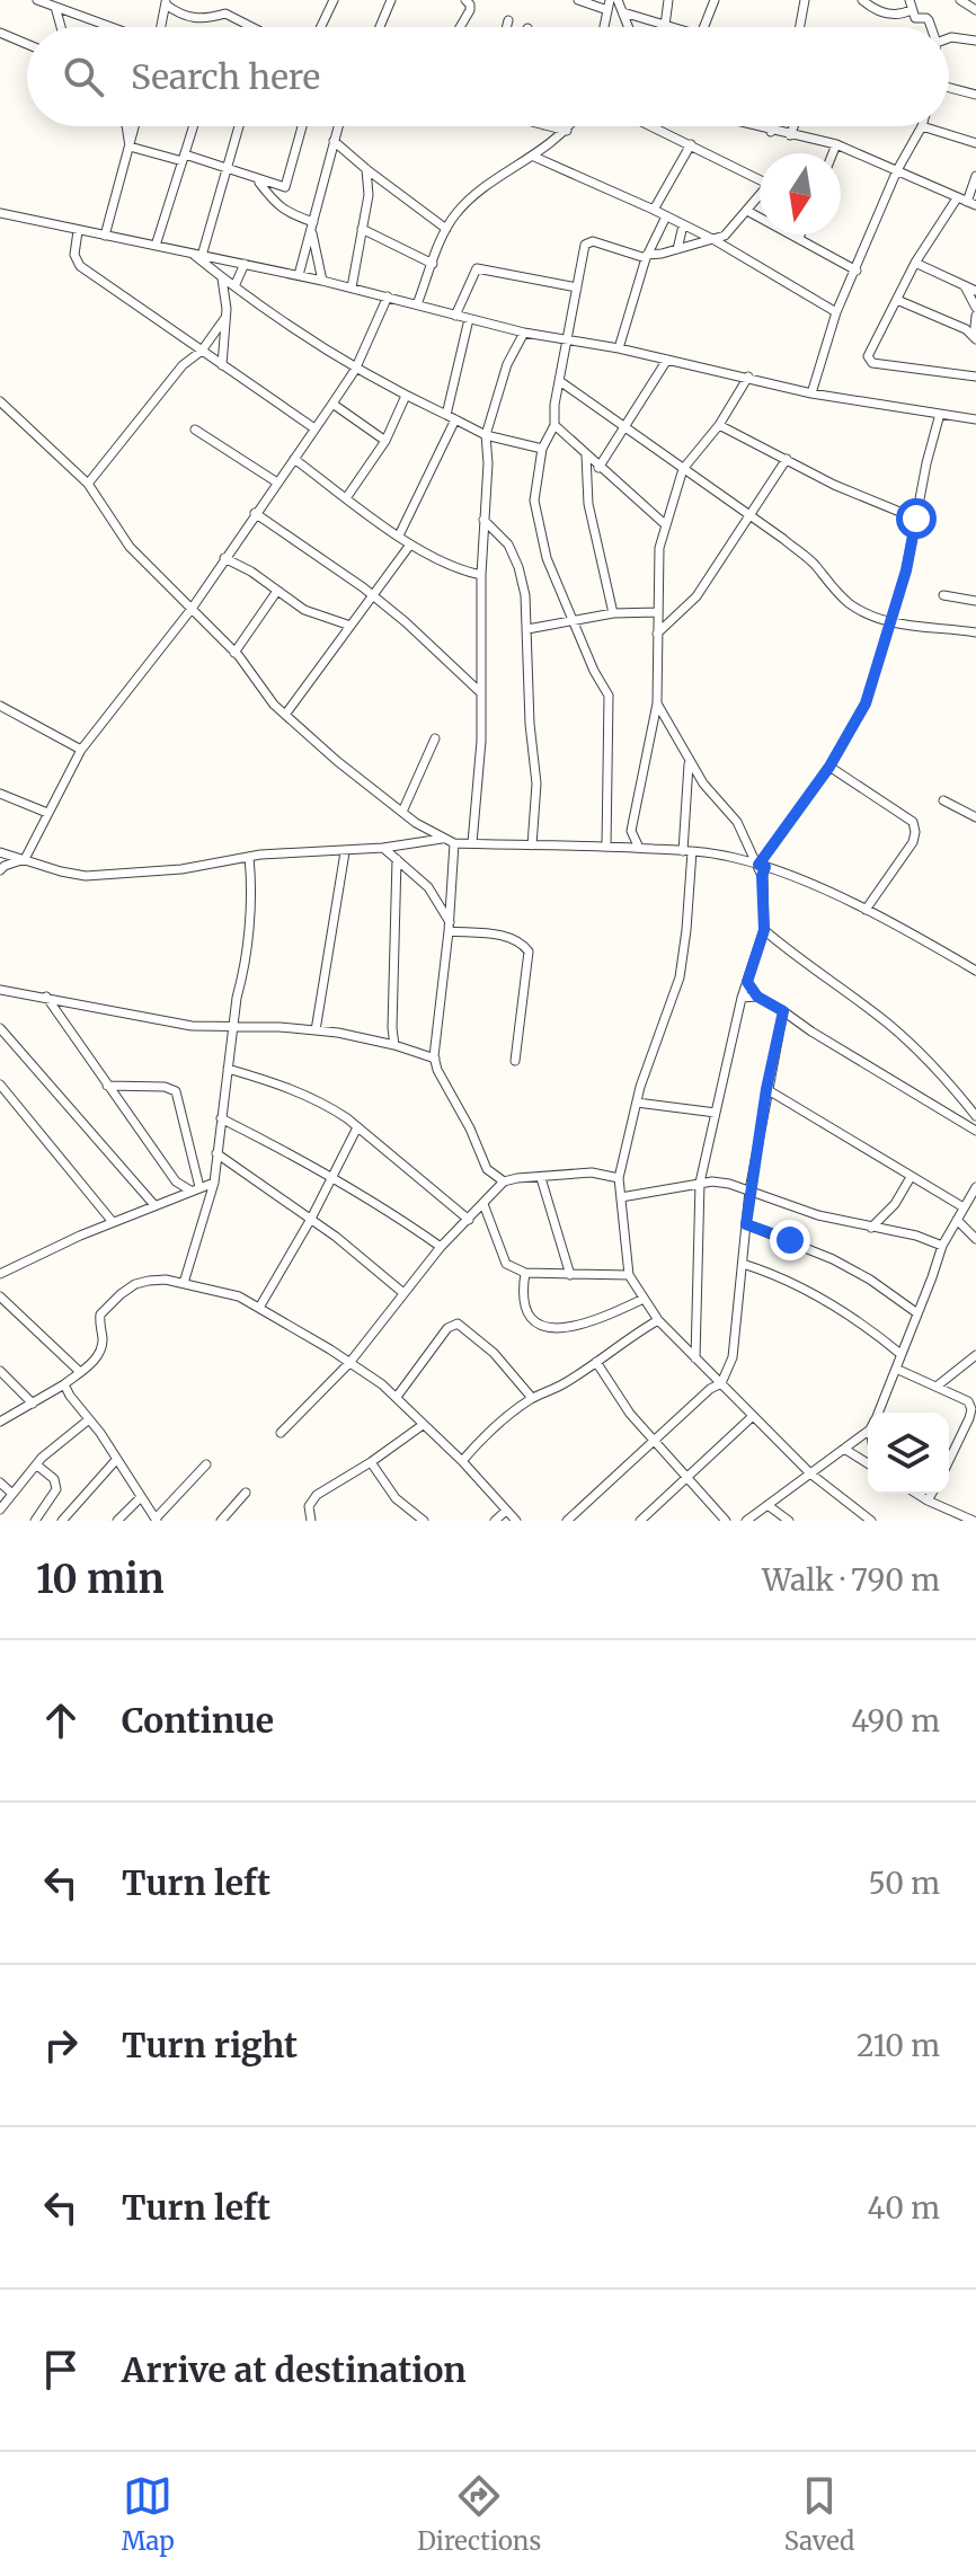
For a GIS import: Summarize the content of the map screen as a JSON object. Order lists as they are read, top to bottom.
{
  "north": "bottom",
  "page": {
    "search": "Search here",
    "heading": ["10 min", "Walk · 790 m"],
    "list": [
      ["Continue", "490 m"],
      ["Turn left", "50 m"],
      ["Turn right", "210 m"],
      ["Turn left", "40 m"],
      "Arrive at destination"
    ],
    "nav": ["Map", "Directions", "Saved"]
  }
}
